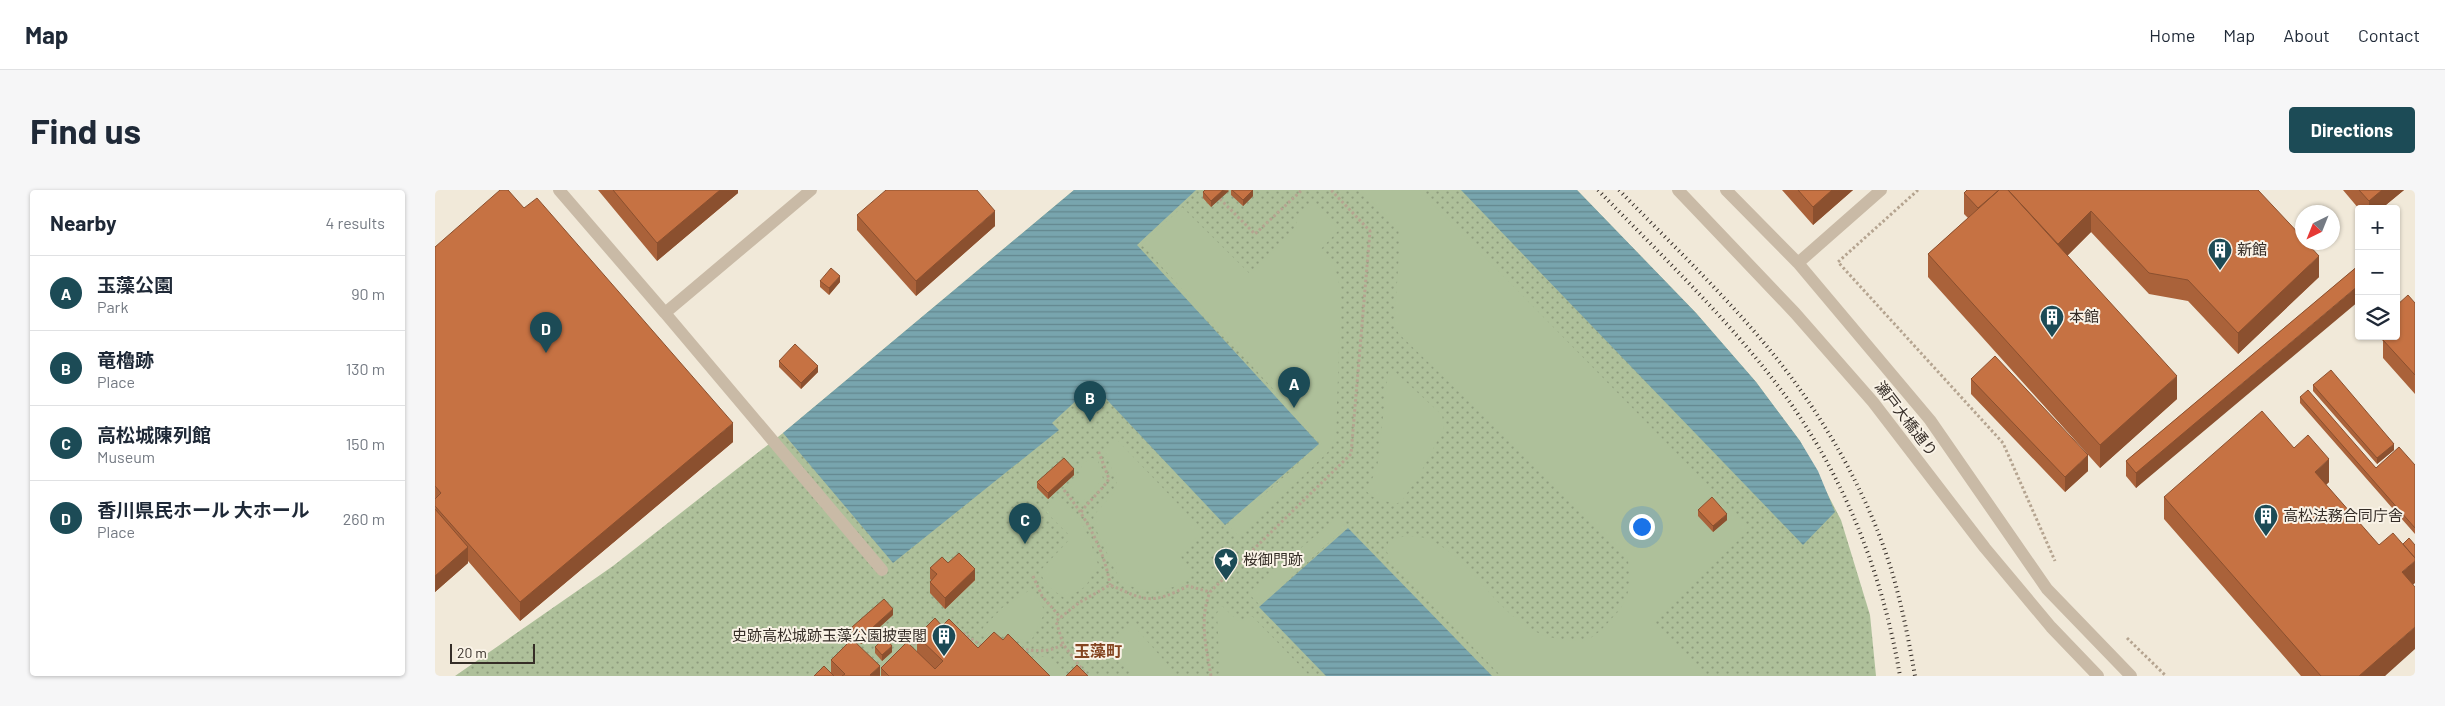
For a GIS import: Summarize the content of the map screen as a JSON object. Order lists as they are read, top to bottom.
{
  "streets": {
    "street": ["瀬戸大橋通り"]
  },
  "districts": ["玉藻町"],
  "places": {
    "building": [
      "新館",
      "本館",
      "高松法務合同庁舎",
      "史跡高松城跡玉藻公園披雲閣"
    ],
    "place": ["桜御門跡"]
  },
  "scale_bar": "20 m",
  "north": "bottom left",
  "page": {
    "header": "Map",
    "nav": [
      "Home",
      "Map",
      "About",
      "Contact"
    ],
    "buttons": "Directions",
    "title": "Find us",
    "heading": ["Nearby", "4 results"],
    "map_buttons": ["+", "−"],
    "list": [
      {
        "mark": "A",
        "name": "玉藻公園",
        "note": "Park",
        "value": "90 m"
      },
      {
        "mark": "B",
        "name": "竜櫓跡",
        "note": "Place",
        "value": "130 m"
      },
      {
        "mark": "C",
        "name": "高松城陳列館",
        "note": "Museum",
        "value": "150 m"
      },
      {
        "mark": "D",
        "name": "香川県民ホール 大ホール",
        "note": "Place",
        "value": "260 m"
      }
    ],
    "pins": [
      "D",
      "A",
      "B",
      "C"
    ],
    "scale": "20 m"
  }
}
